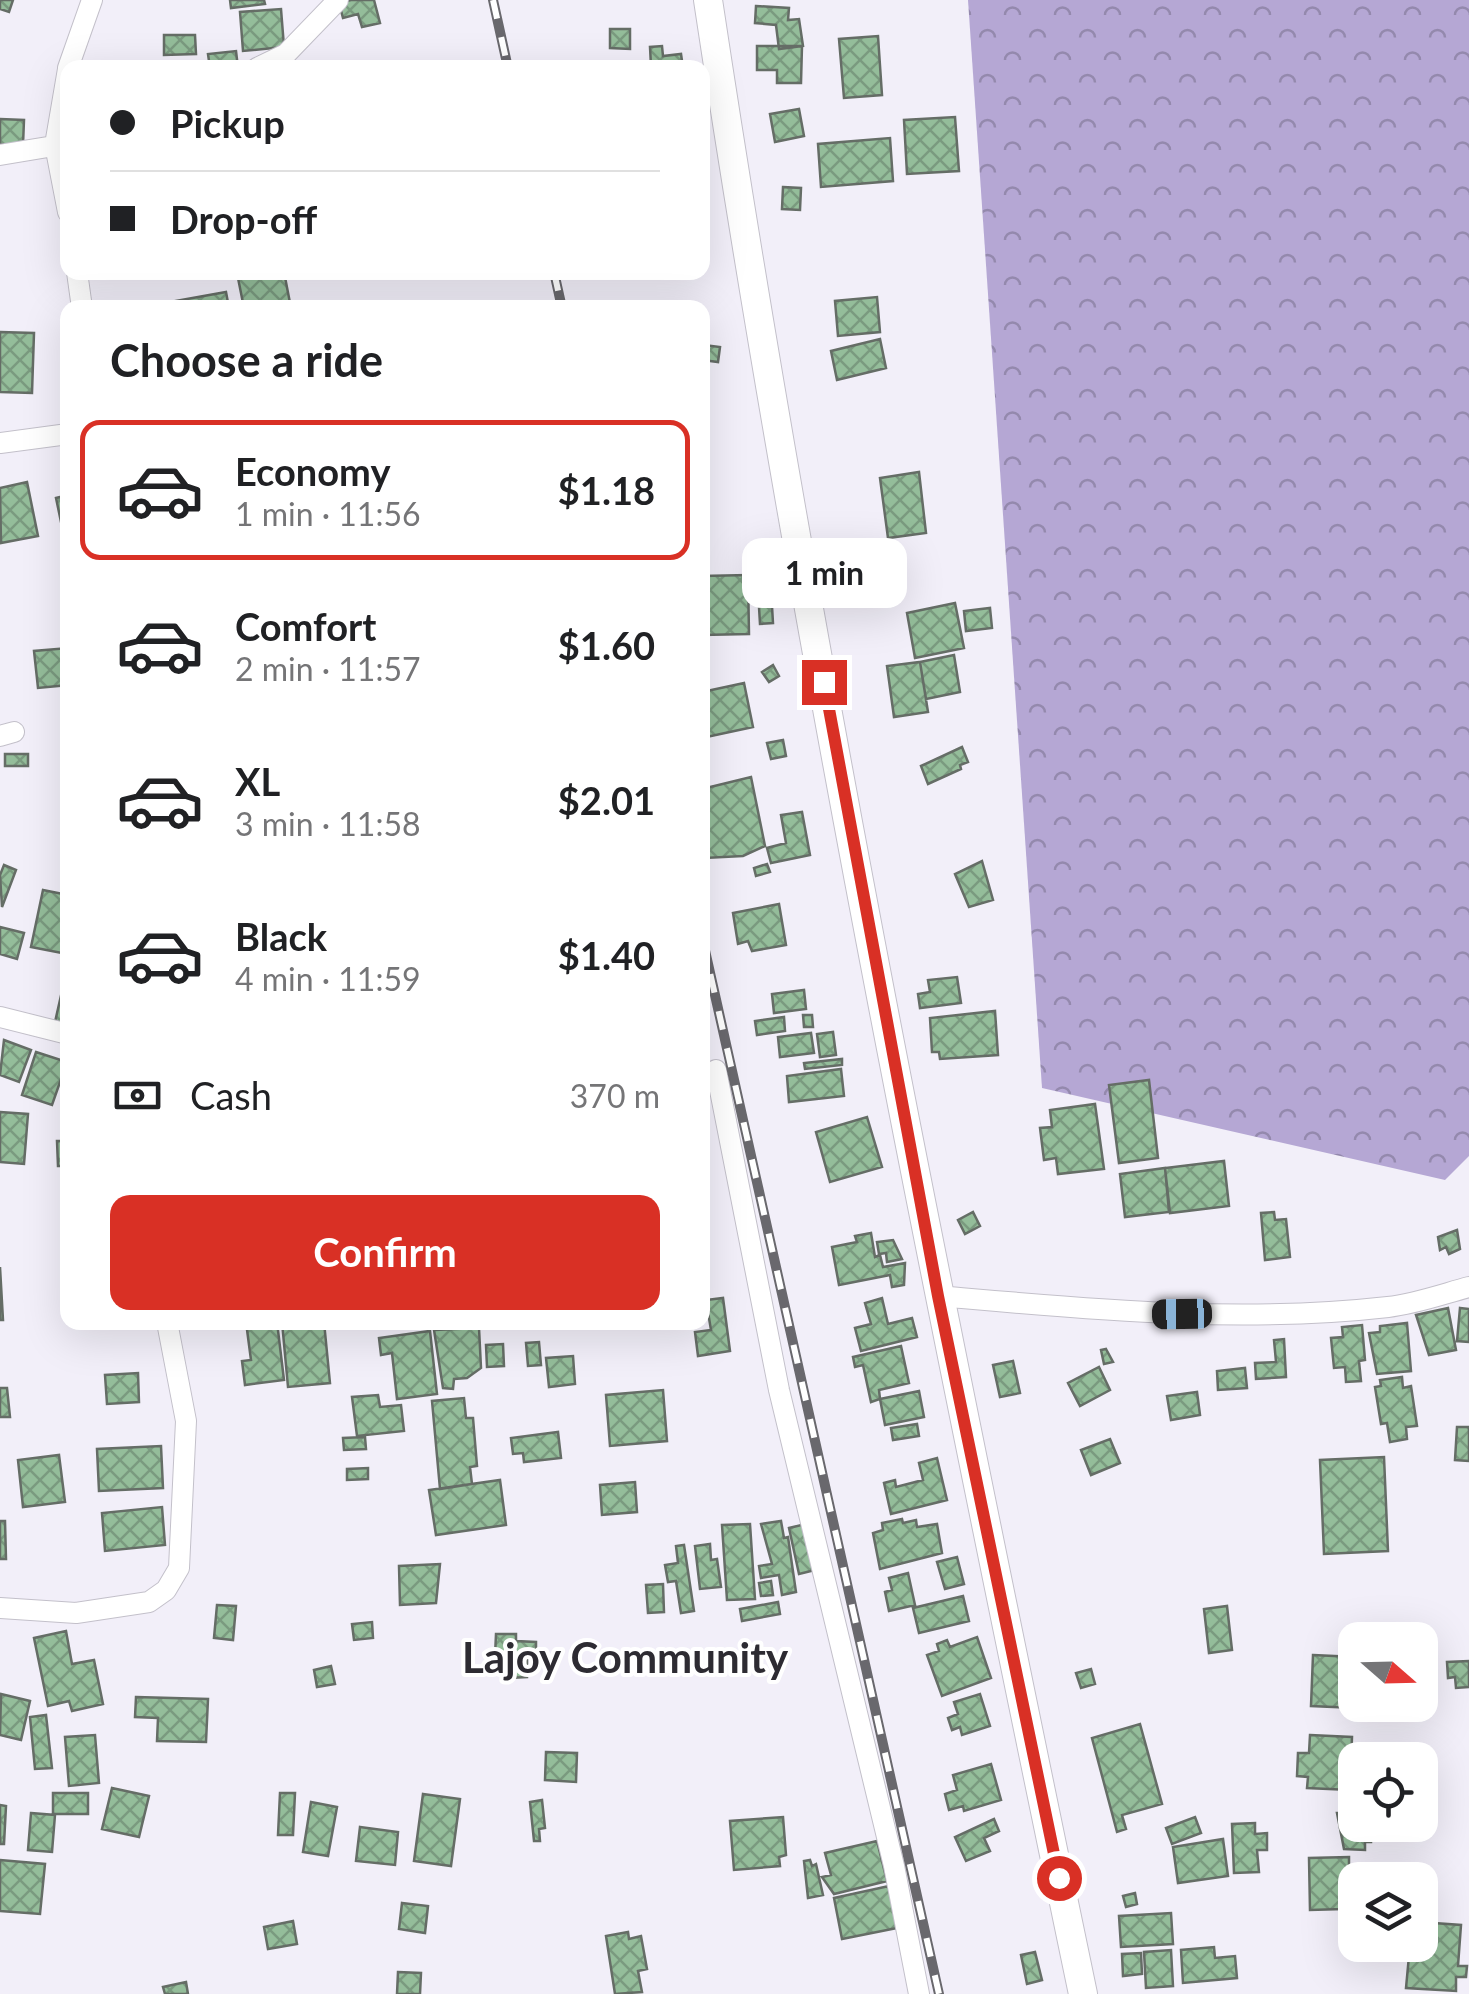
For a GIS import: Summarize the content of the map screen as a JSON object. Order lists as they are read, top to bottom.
{
  "districts": ["Lajoy Community"],
  "north": "right",
  "page": {
    "banner": ["Pickup", "Drop-off"],
    "heading": "Choose a ride",
    "list": [
      {
        "name": "Economy",
        "note": "1 min · 11:56",
        "value": "$1.18"
      },
      {
        "name": "Comfort",
        "note": "2 min · 11:57",
        "value": "$1.60"
      },
      {
        "name": "XL",
        "note": "3 min · 11:58",
        "value": "$2.01"
      },
      {
        "name": "Black",
        "note": "4 min · 11:59",
        "value": "$1.40"
      }
    ],
    "bubble": "1 min",
    "pay": ["Cash", "370 m"],
    "buttons": "Confirm"
  }
}
